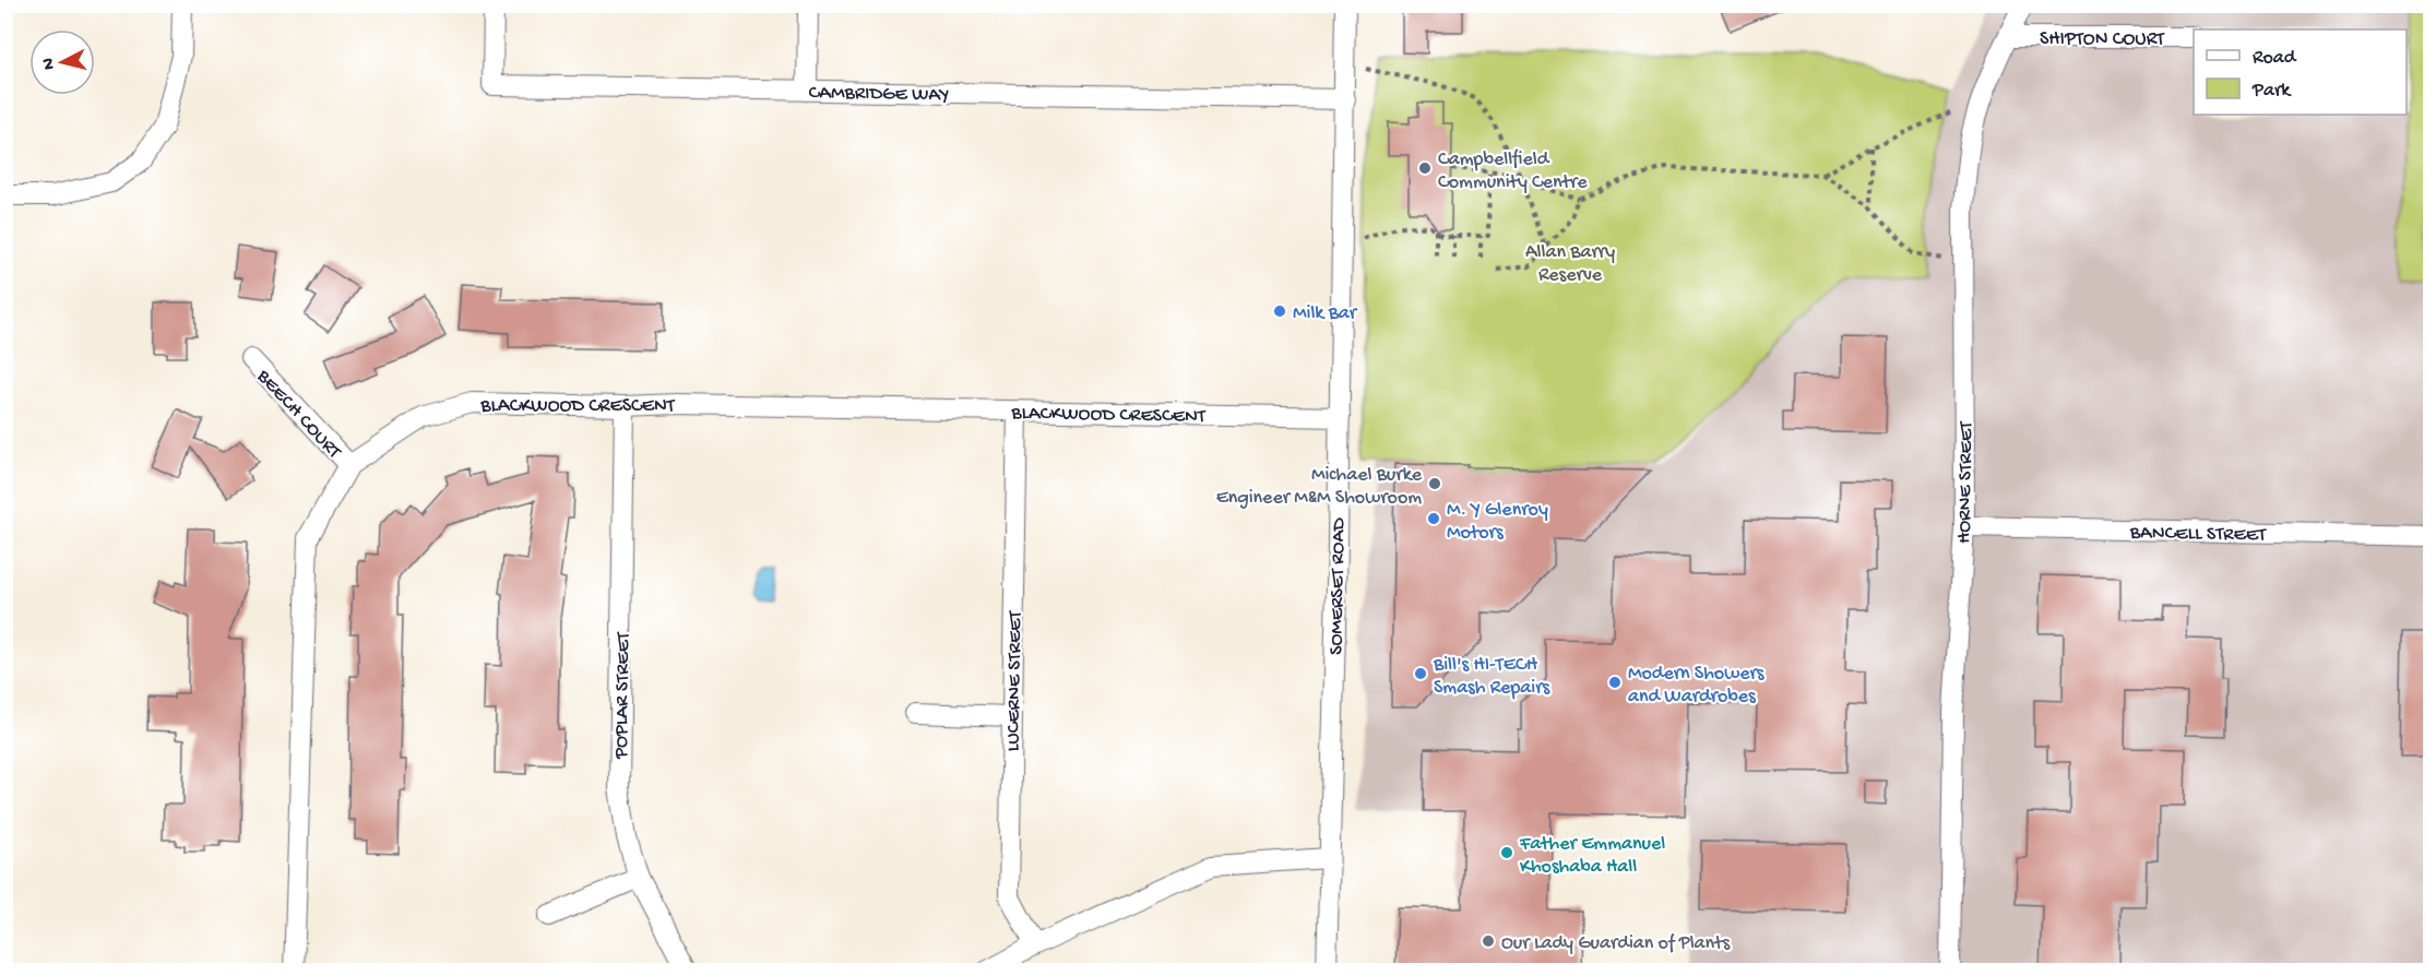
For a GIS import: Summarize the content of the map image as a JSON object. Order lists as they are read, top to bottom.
{
  "streets": {
    "street": [
      "SHIPTON COURT",
      "CAMBRIDGE WAY",
      "BLACKWOOD CRESCENT",
      "BEECH COURT",
      "HORNE STREET",
      "BANCELL STREET",
      "SOMERSET ROAD",
      "LUCERNE STREET",
      "POPLAR STREET"
    ]
  },
  "crossings": [
    ["SHIPTON COURT", "HORNE STREET"],
    ["CAMBRIDGE WAY", "SOMERSET ROAD"],
    ["BLACKWOOD CRESCENT", "BEECH COURT"],
    ["BLACKWOOD CRESCENT", "SOMERSET ROAD"],
    ["BLACKWOOD CRESCENT", "LUCERNE STREET"],
    ["BLACKWOOD CRESCENT", "POPLAR STREET"],
    ["HORNE STREET", "BANCELL STREET"]
  ],
  "parks": ["Allan Barry Reserve"],
  "places": [
    "Campbellfield Community Centre",
    "Milk Bar",
    "Michael Burke Engineer M&M Showroom",
    "M. Y Glenroy Motors",
    "Bill's HI-TECH Smash Repairs",
    "Modern Showers and Wardrobes",
    "Father Emmanuel Khoshaba Hall",
    "Our Lady Guardian of Plants"
  ],
  "legend": ["Road", "Park"],
  "north": "left"
}
